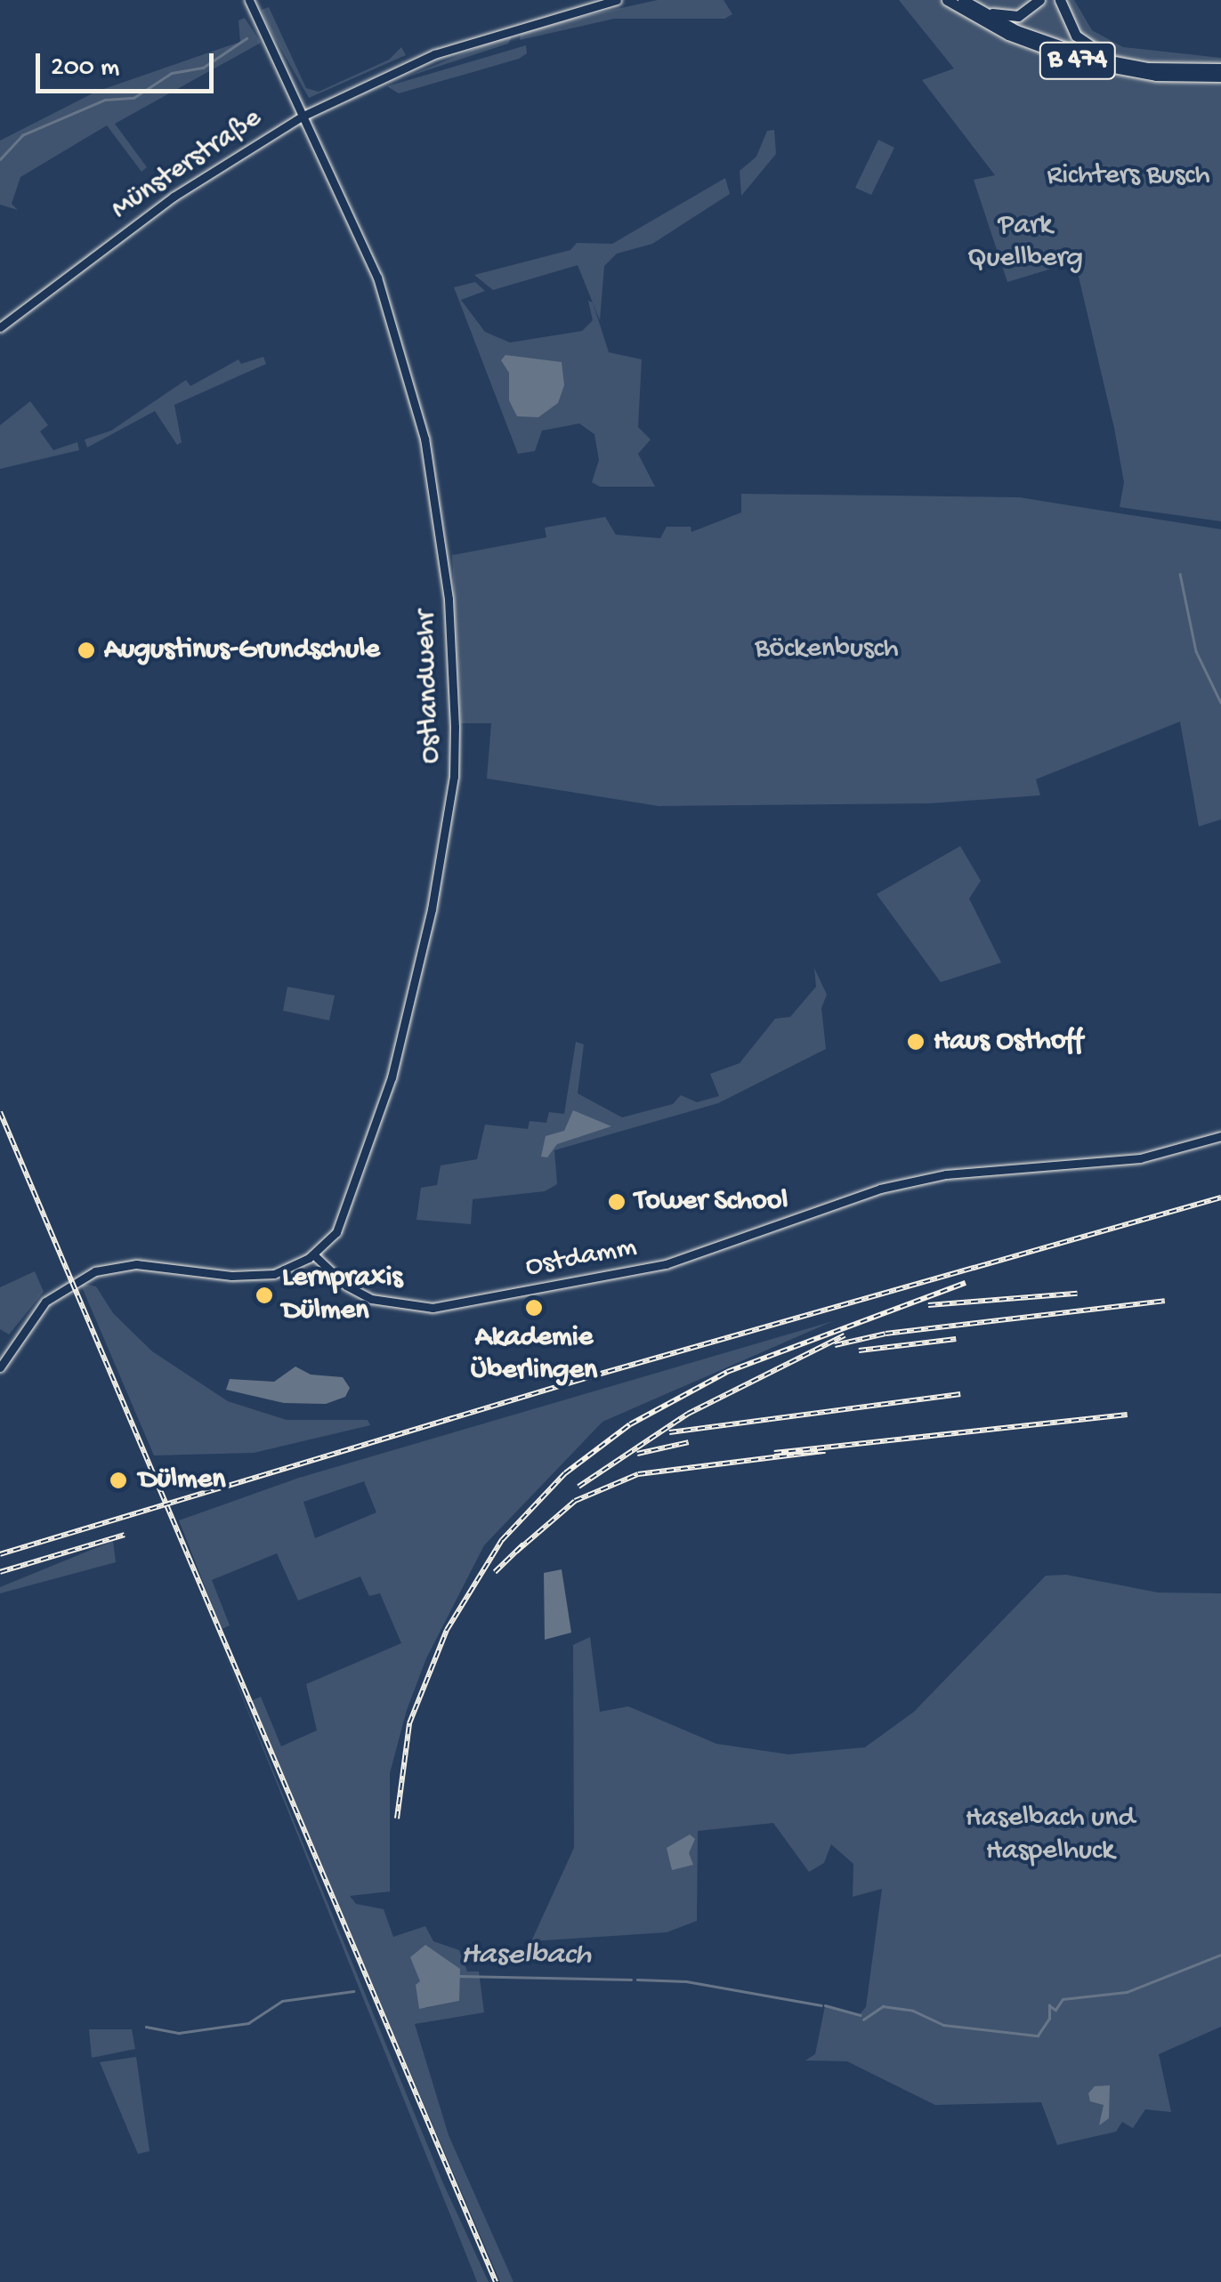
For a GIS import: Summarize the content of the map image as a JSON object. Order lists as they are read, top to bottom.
{
  "streets": {
    "highway": ["B 474"],
    "street": ["Münsterstraße", "Ostlandwehr", "Ostdamm"]
  },
  "crossings": [
    ["Münsterstraße", "Ostlandwehr"],
    ["Ostlandwehr", "Ostdamm"]
  ],
  "water": ["Haselbach"],
  "parks": [
    "Richters Busch",
    "Park Quellberg",
    "Böckenbusch",
    "Haselbach und Haspelhuck"
  ],
  "places": [
    "Augustinus-Grundschule",
    "Haus Osthoff",
    "Tower School",
    "Lernpraxis Dülmen",
    "Akademie Überlingen",
    "Dülmen"
  ],
  "scale_bar": "200 m"
}
